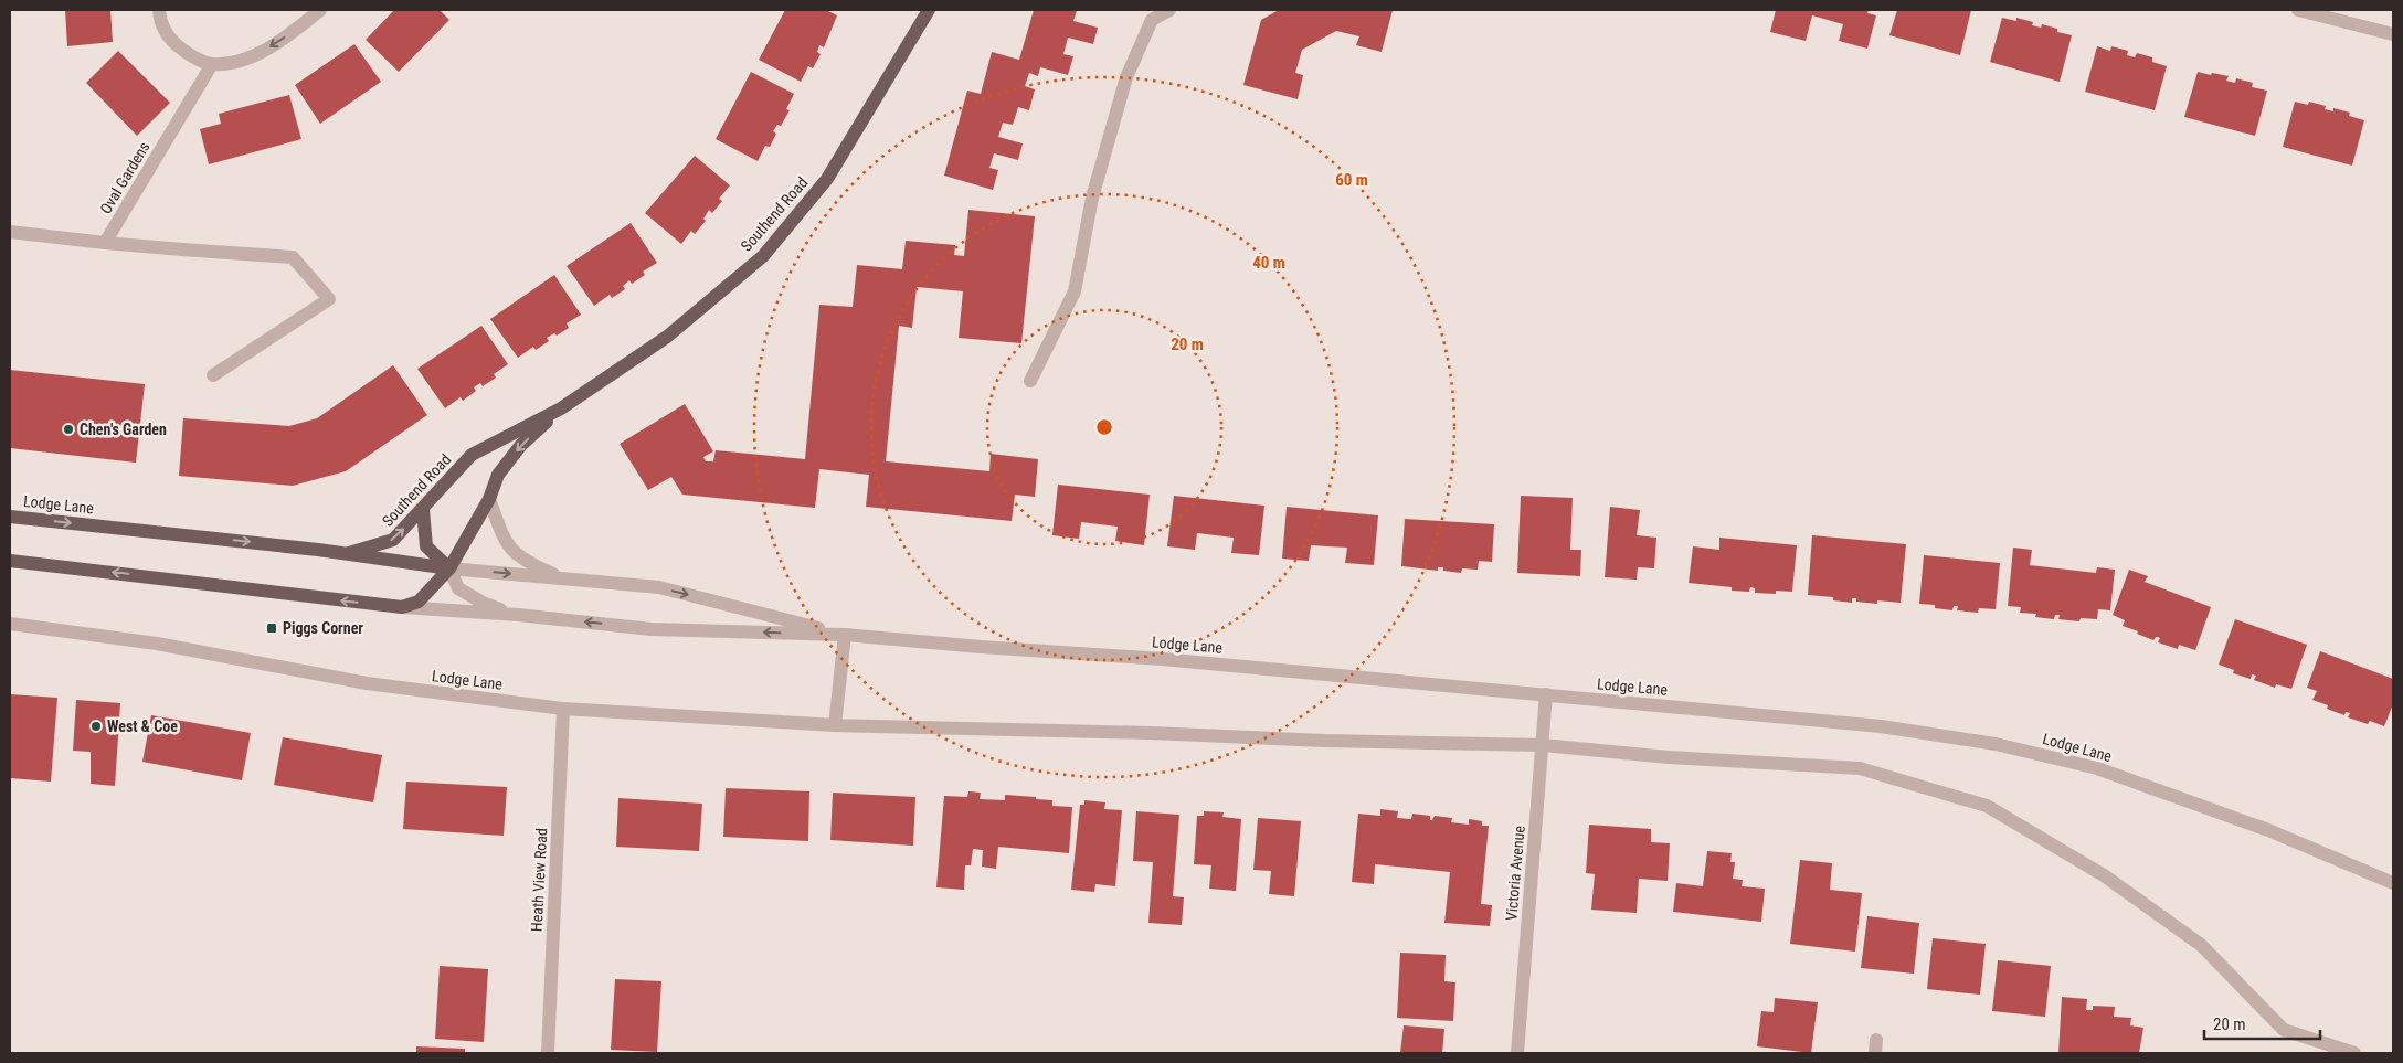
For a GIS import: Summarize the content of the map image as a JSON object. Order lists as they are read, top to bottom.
{
  "streets": {
    "main road": ["Southend Road", "Lodge Lane"],
    "street": ["Oval Gardens", "Victoria Avenue", "Heath View Road"]
  },
  "crossings": [
    ["Southend Road", "Lodge Lane"],
    ["Lodge Lane", "Victoria Avenue"],
    ["Lodge Lane", "Heath View Road"]
  ],
  "places": {
    "other": ["Chen's Garden", "West & Coe"],
    "transit": ["Piggs Corner"]
  },
  "scale_bar": "20 m",
  "rings": ["60 m", "40 m", "20 m"]
}
